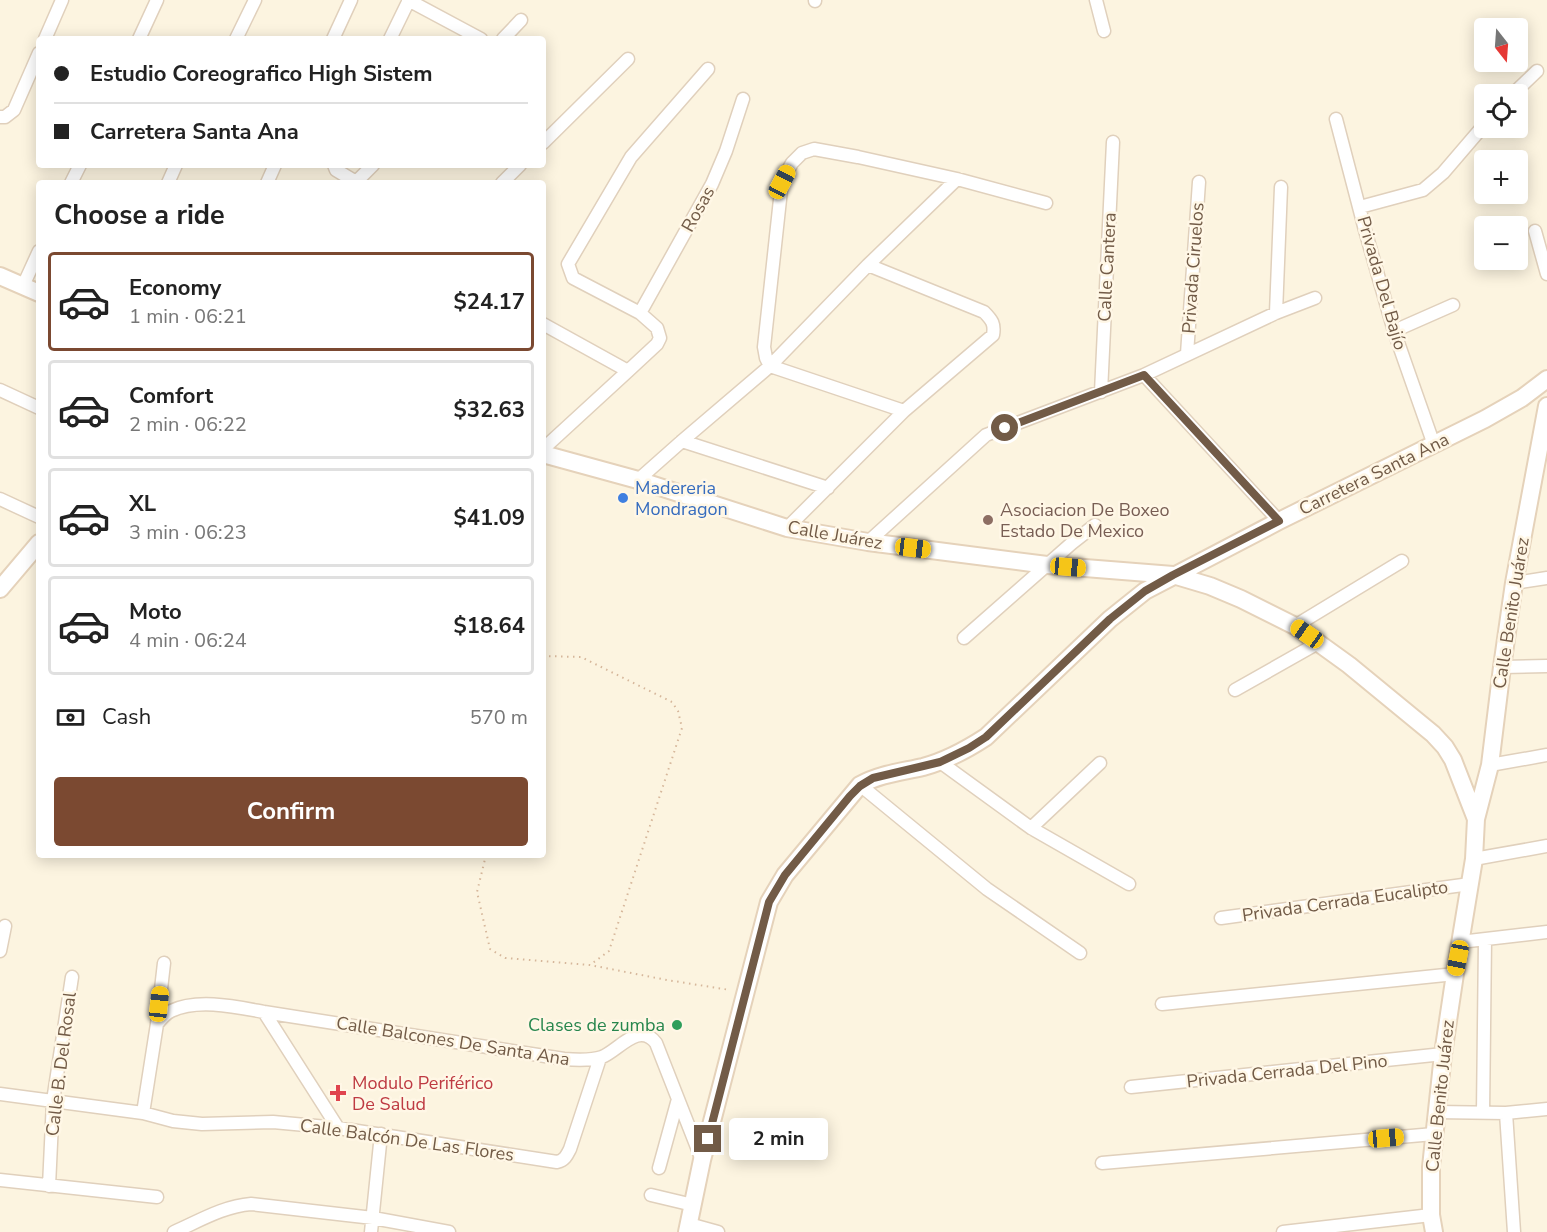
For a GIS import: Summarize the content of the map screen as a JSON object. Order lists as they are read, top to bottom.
{
  "streets": {
    "street": [
      "Rosas",
      "Calle Cantera",
      "Privada Ciruelos",
      "Privada Del Bajío",
      "Carretera Santa Ana",
      "Calle Juárez",
      "Calle Benito Juárez",
      "Privada Cerrada Eucalipto",
      "Calle Balcones De Santa Ana",
      "Calle B. Del Rosal",
      "Privada Cerrada Del Pino",
      "Calle Balcón De Las Flores"
    ]
  },
  "crossings": [
    ["Privada Del Bajío", "Carretera Santa Ana"],
    ["Carretera Santa Ana", "Calle Juárez"],
    ["Carretera Santa Ana", "Calle Benito Juárez"],
    ["Calle Juárez", "Calle Benito Juárez"],
    ["Calle Benito Juárez", "Privada Cerrada Eucalipto"],
    ["Calle Benito Juárez", "Privada Cerrada Del Pino"],
    ["Calle Balcones De Santa Ana", "Calle Balcón De Las Flores"],
    ["Calle B. Del Rosal", "Calle Balcón De Las Flores"]
  ],
  "places": {
    "other": ["Madereria Mondragon", "Asociacion De Boxeo Estado De Mexico", "Clases de zumba"],
    "health": ["Modulo Periférico De Salud"]
  },
  "north": "bottom",
  "page": {
    "map_buttons": ["+", "−"],
    "banner": ["Estudio Coreografico High Sistem", "Carretera Santa Ana"],
    "heading": "Choose a ride",
    "list": [
      {
        "name": "Economy",
        "note": "1 min · 06:21",
        "value": "$24.17"
      },
      {
        "name": "Comfort",
        "note": "2 min · 06:22",
        "value": "$32.63"
      },
      {
        "name": "XL",
        "note": "3 min · 06:23",
        "value": "$41.09"
      },
      {
        "name": "Moto",
        "note": "4 min · 06:24",
        "value": "$18.64"
      }
    ],
    "pay": ["Cash", "570 m"],
    "buttons": "Confirm",
    "bubble": "2 min"
  }
}
